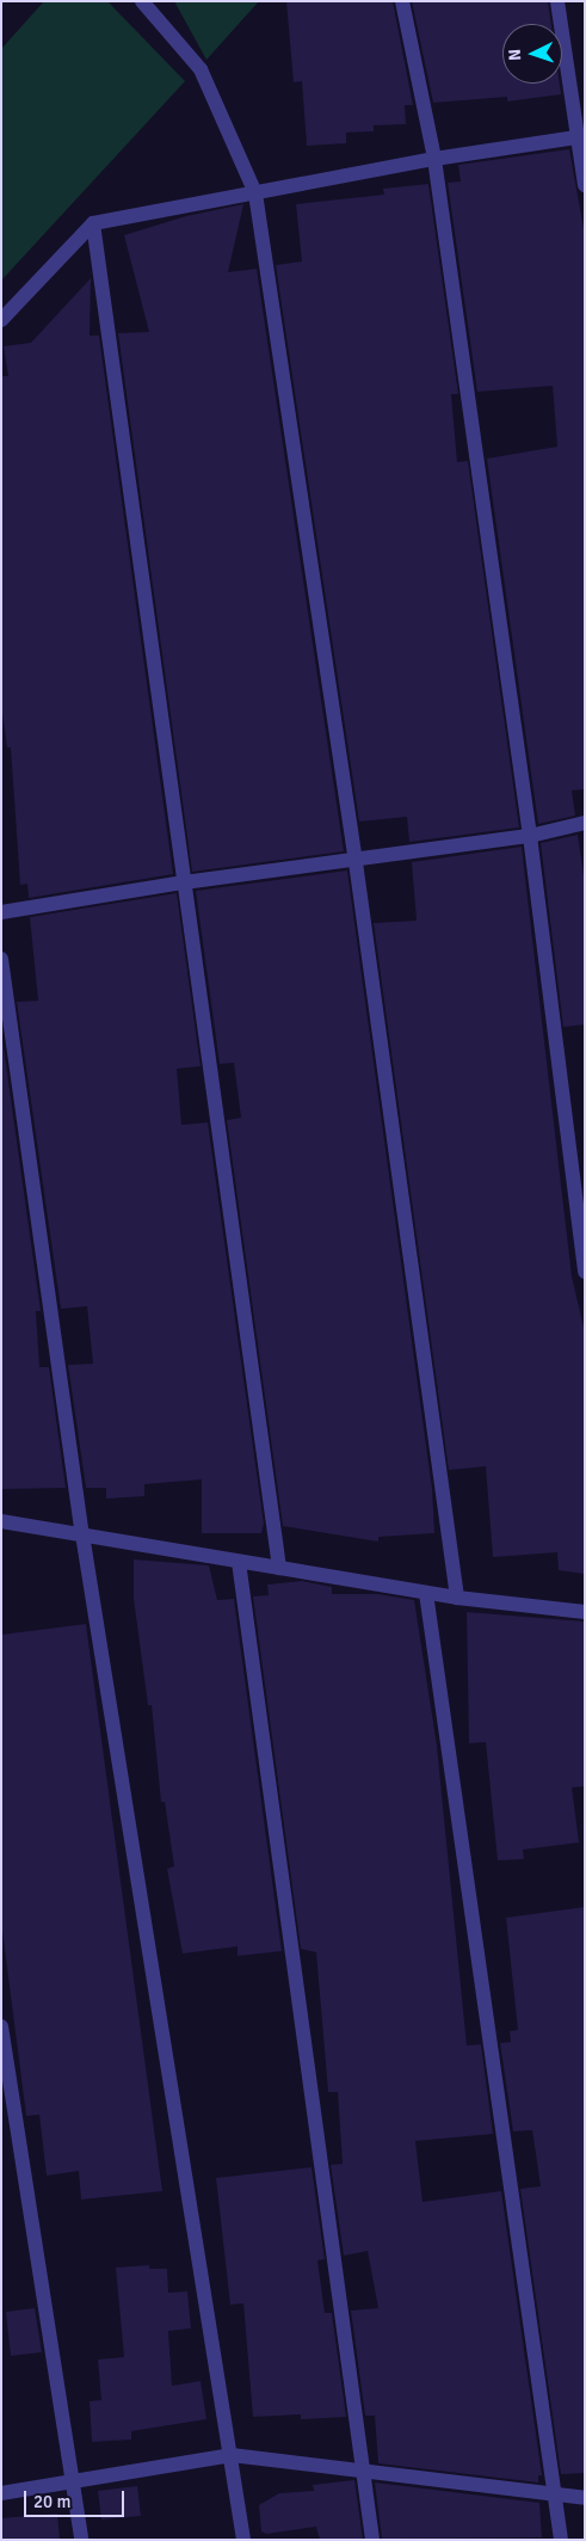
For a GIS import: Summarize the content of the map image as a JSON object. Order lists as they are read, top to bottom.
{
  "scale_bar": "20 m",
  "north": "left"
}
